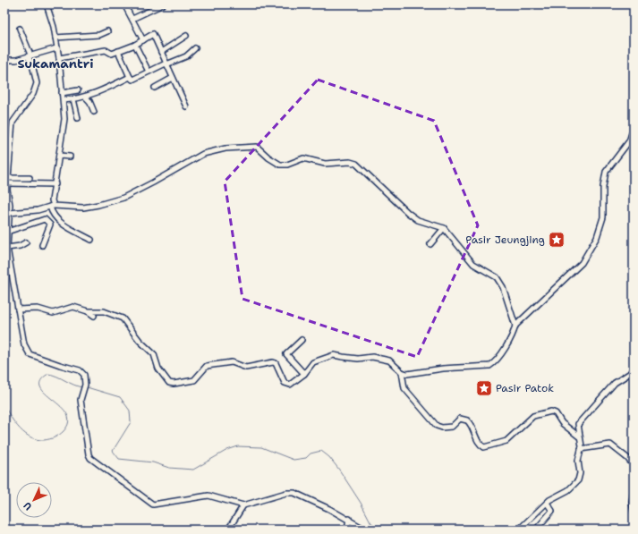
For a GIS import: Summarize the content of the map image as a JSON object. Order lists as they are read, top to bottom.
{
  "districts": ["Sukamantri"],
  "places": {
    "place": ["Pasir Jeungjing", "Pasir Patok"]
  },
  "north": "bottom left"
}
